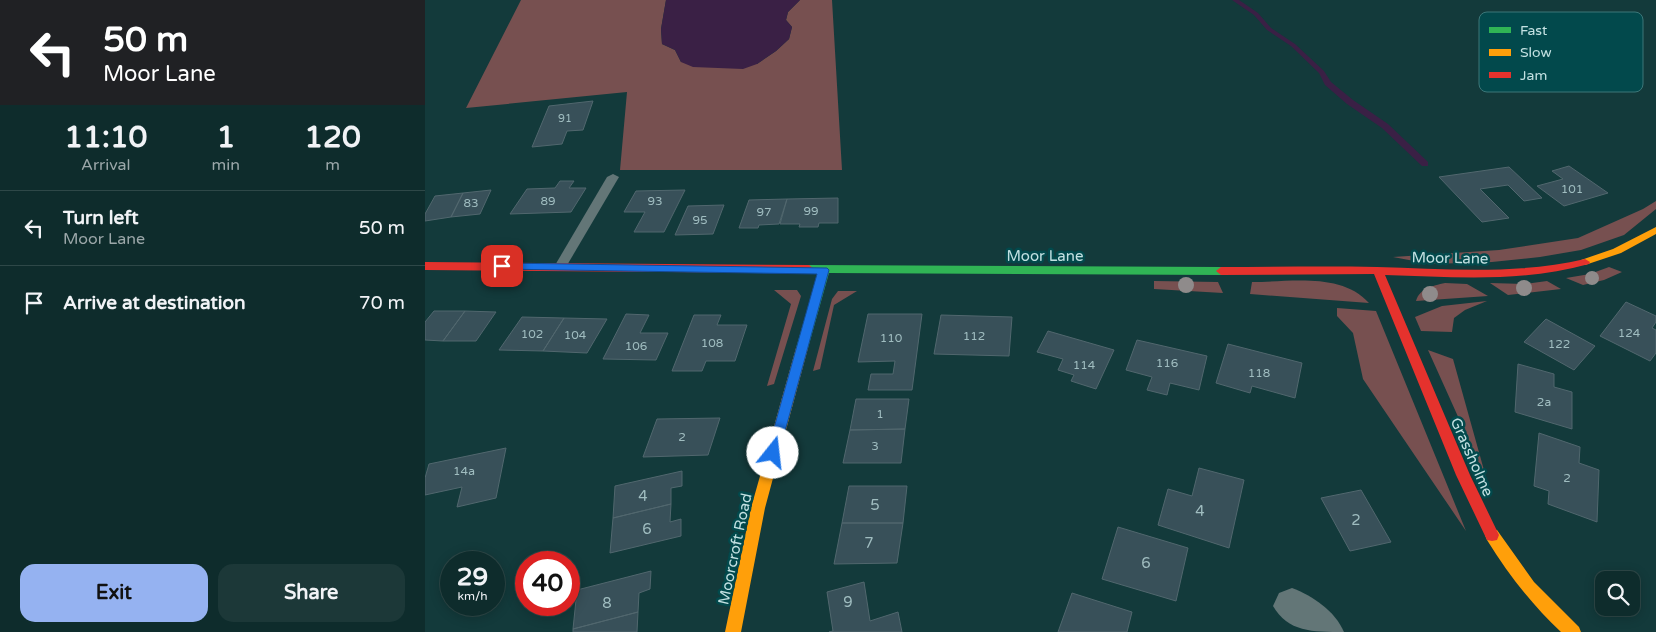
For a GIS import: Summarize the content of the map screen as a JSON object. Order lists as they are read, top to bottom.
{
  "streets": {
    "street": ["Moor Lane", "Grassholme", "Moorcroft Road"]
  },
  "crossings": [
    ["Moor Lane", "Grassholme"],
    ["Moor Lane", "Moorcroft Road"]
  ],
  "house_numbers": [
    "91",
    "101",
    "89",
    "93",
    "83",
    "99",
    "97",
    "95",
    "124",
    "102",
    "104",
    "112",
    "110",
    "108",
    "122",
    "106",
    "116",
    "114",
    "118",
    "2a",
    "1",
    "2",
    "3",
    "14a",
    "2",
    "4",
    "5",
    "4",
    "2",
    "6",
    "7",
    "6",
    "9",
    "8"
  ],
  "legend": ["Fast", "Slow", "Jam"],
  "page": {
    "turn": ["50 m", "Moor Lane"],
    "eta": [
      "11:10",
      "Arrival",
      "1",
      "min",
      "120",
      "m"
    ],
    "list": [
      {
        "name": "Turn left",
        "note": "Moor Lane",
        "value": "50 m"
      },
      {
        "name": "Arrive at destination",
        "value": "70 m"
      }
    ],
    "speed": "29 km/h",
    "limit": "40",
    "buttons": ["Exit", "Share"]
  }
}
